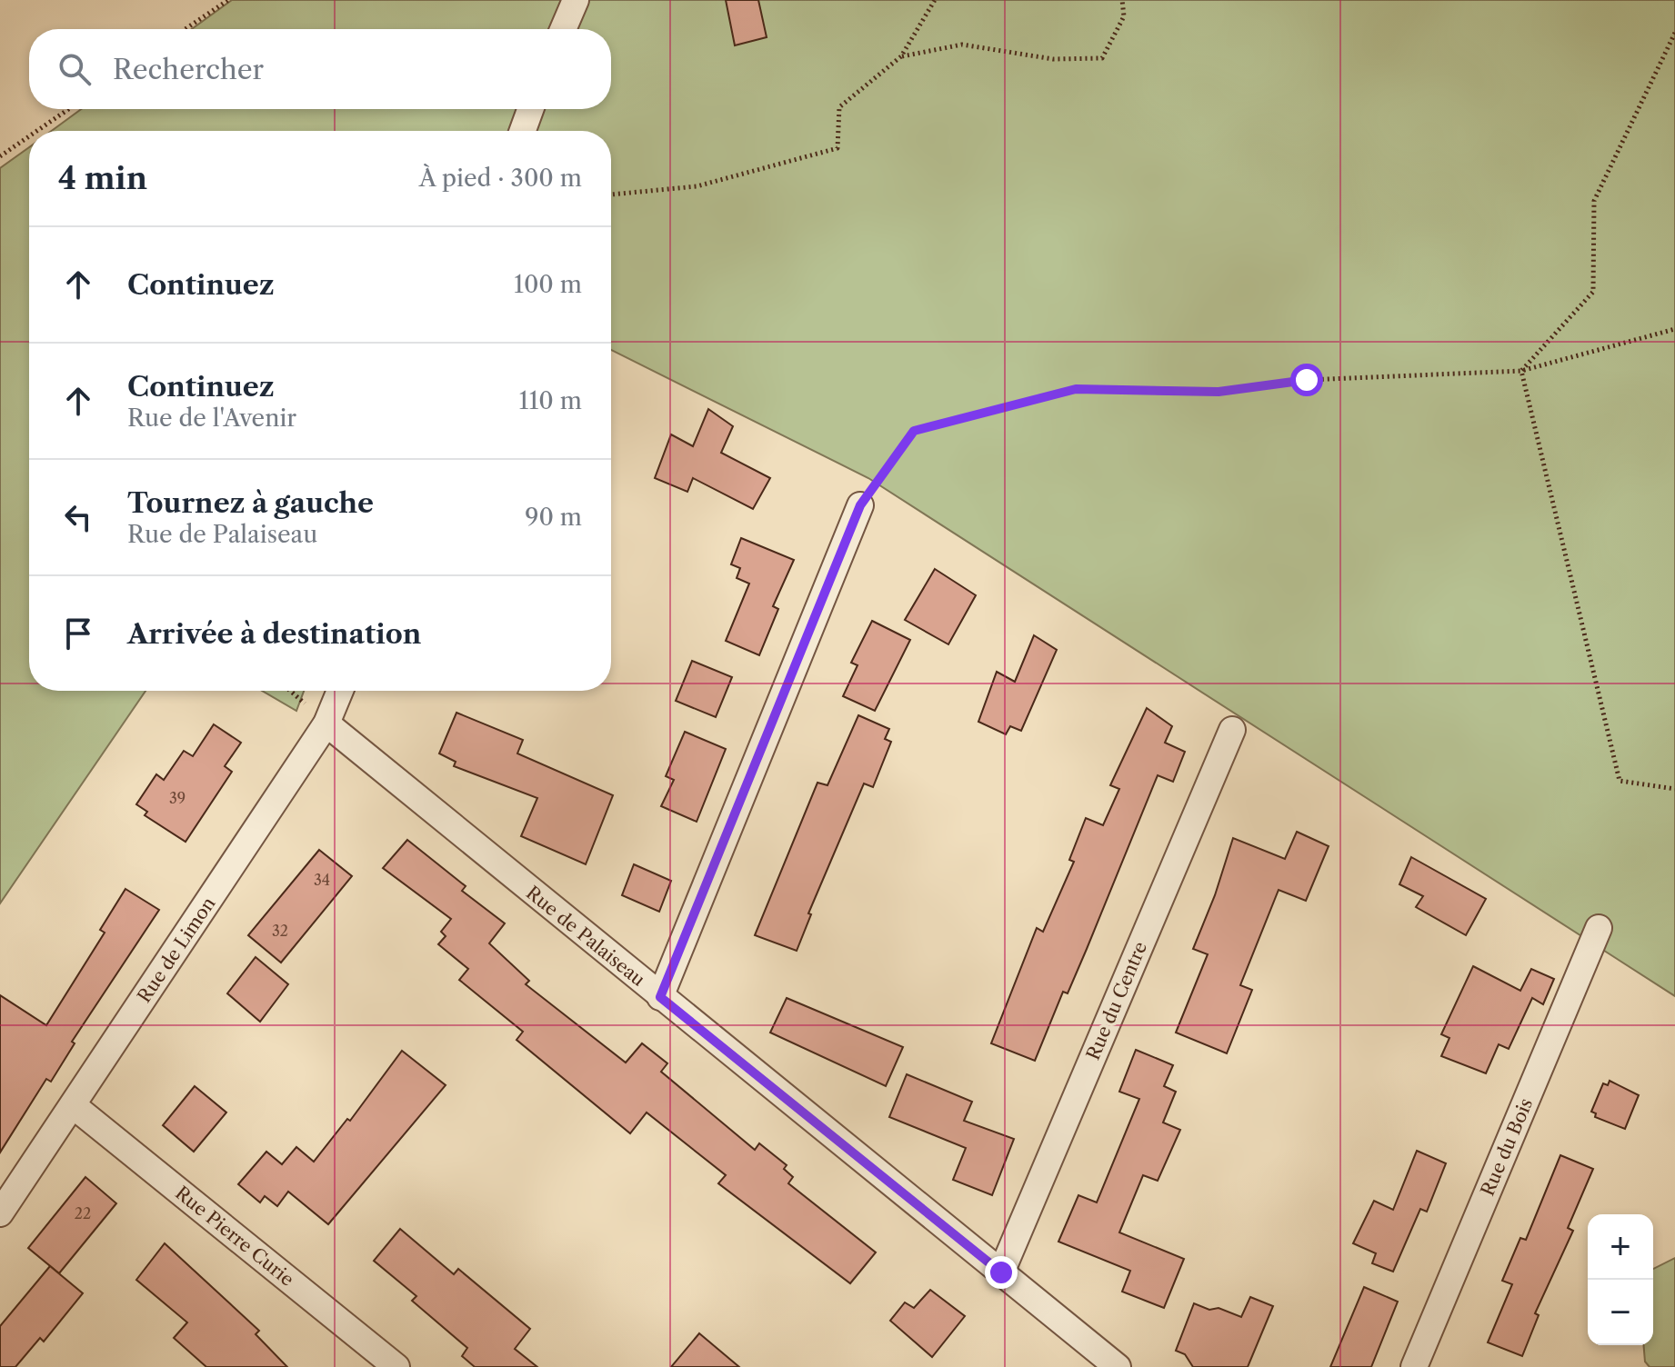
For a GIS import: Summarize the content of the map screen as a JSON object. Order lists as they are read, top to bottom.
{
  "streets": {
    "street": [
      "Rue de Palaiseau",
      "Rue de Limon",
      "Rue du Centre",
      "Rue du Bois",
      "Rue Pierre Curie"
    ]
  },
  "crossings": [
    ["Rue de Palaiseau", "Rue de Limon"],
    ["Rue de Palaiseau", "Rue du Centre"],
    ["Rue de Limon", "Rue Pierre Curie"]
  ],
  "house_numbers": [
    "39",
    "34",
    "32",
    "22"
  ],
  "page": {
    "search": "Rechercher",
    "heading": ["4 min", "À pied · 300 m"],
    "list": [
      ["Continuez", "100 m"],
      ["Continuez", "Rue de l'Avenir", "110 m"],
      ["Tournez à gauche", "Rue de Palaiseau", "90 m"],
      "Arrivée à destination"
    ],
    "map_buttons": ["+", "−"]
  }
}
